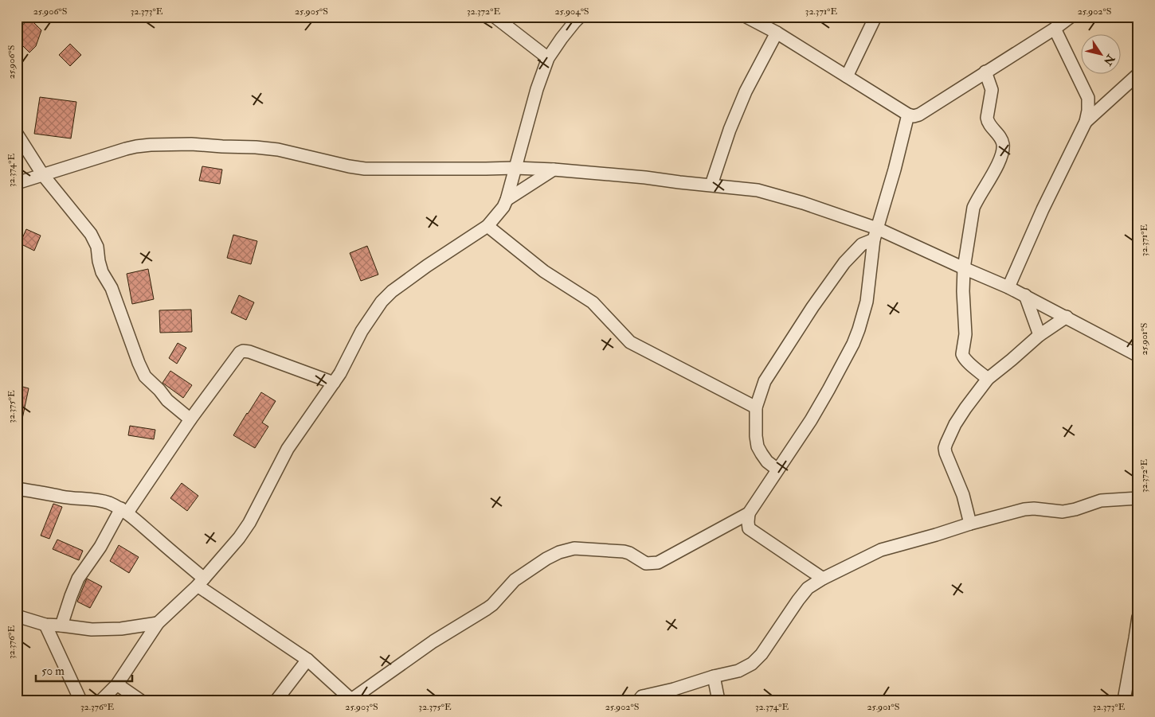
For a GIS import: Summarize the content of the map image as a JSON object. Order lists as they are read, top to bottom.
{
  "scale_bar": "50 m",
  "north": "bottom right",
  "coordinates": [
    "25.906°S",
    "32.373°E",
    "25.905°S",
    "32.372°E",
    "25.904°S",
    "32.371°E",
    "25.902°S",
    "32.374°E",
    "25.901°S",
    "32.375°E",
    "32.376°E",
    "25.903°S"
  ]
}
